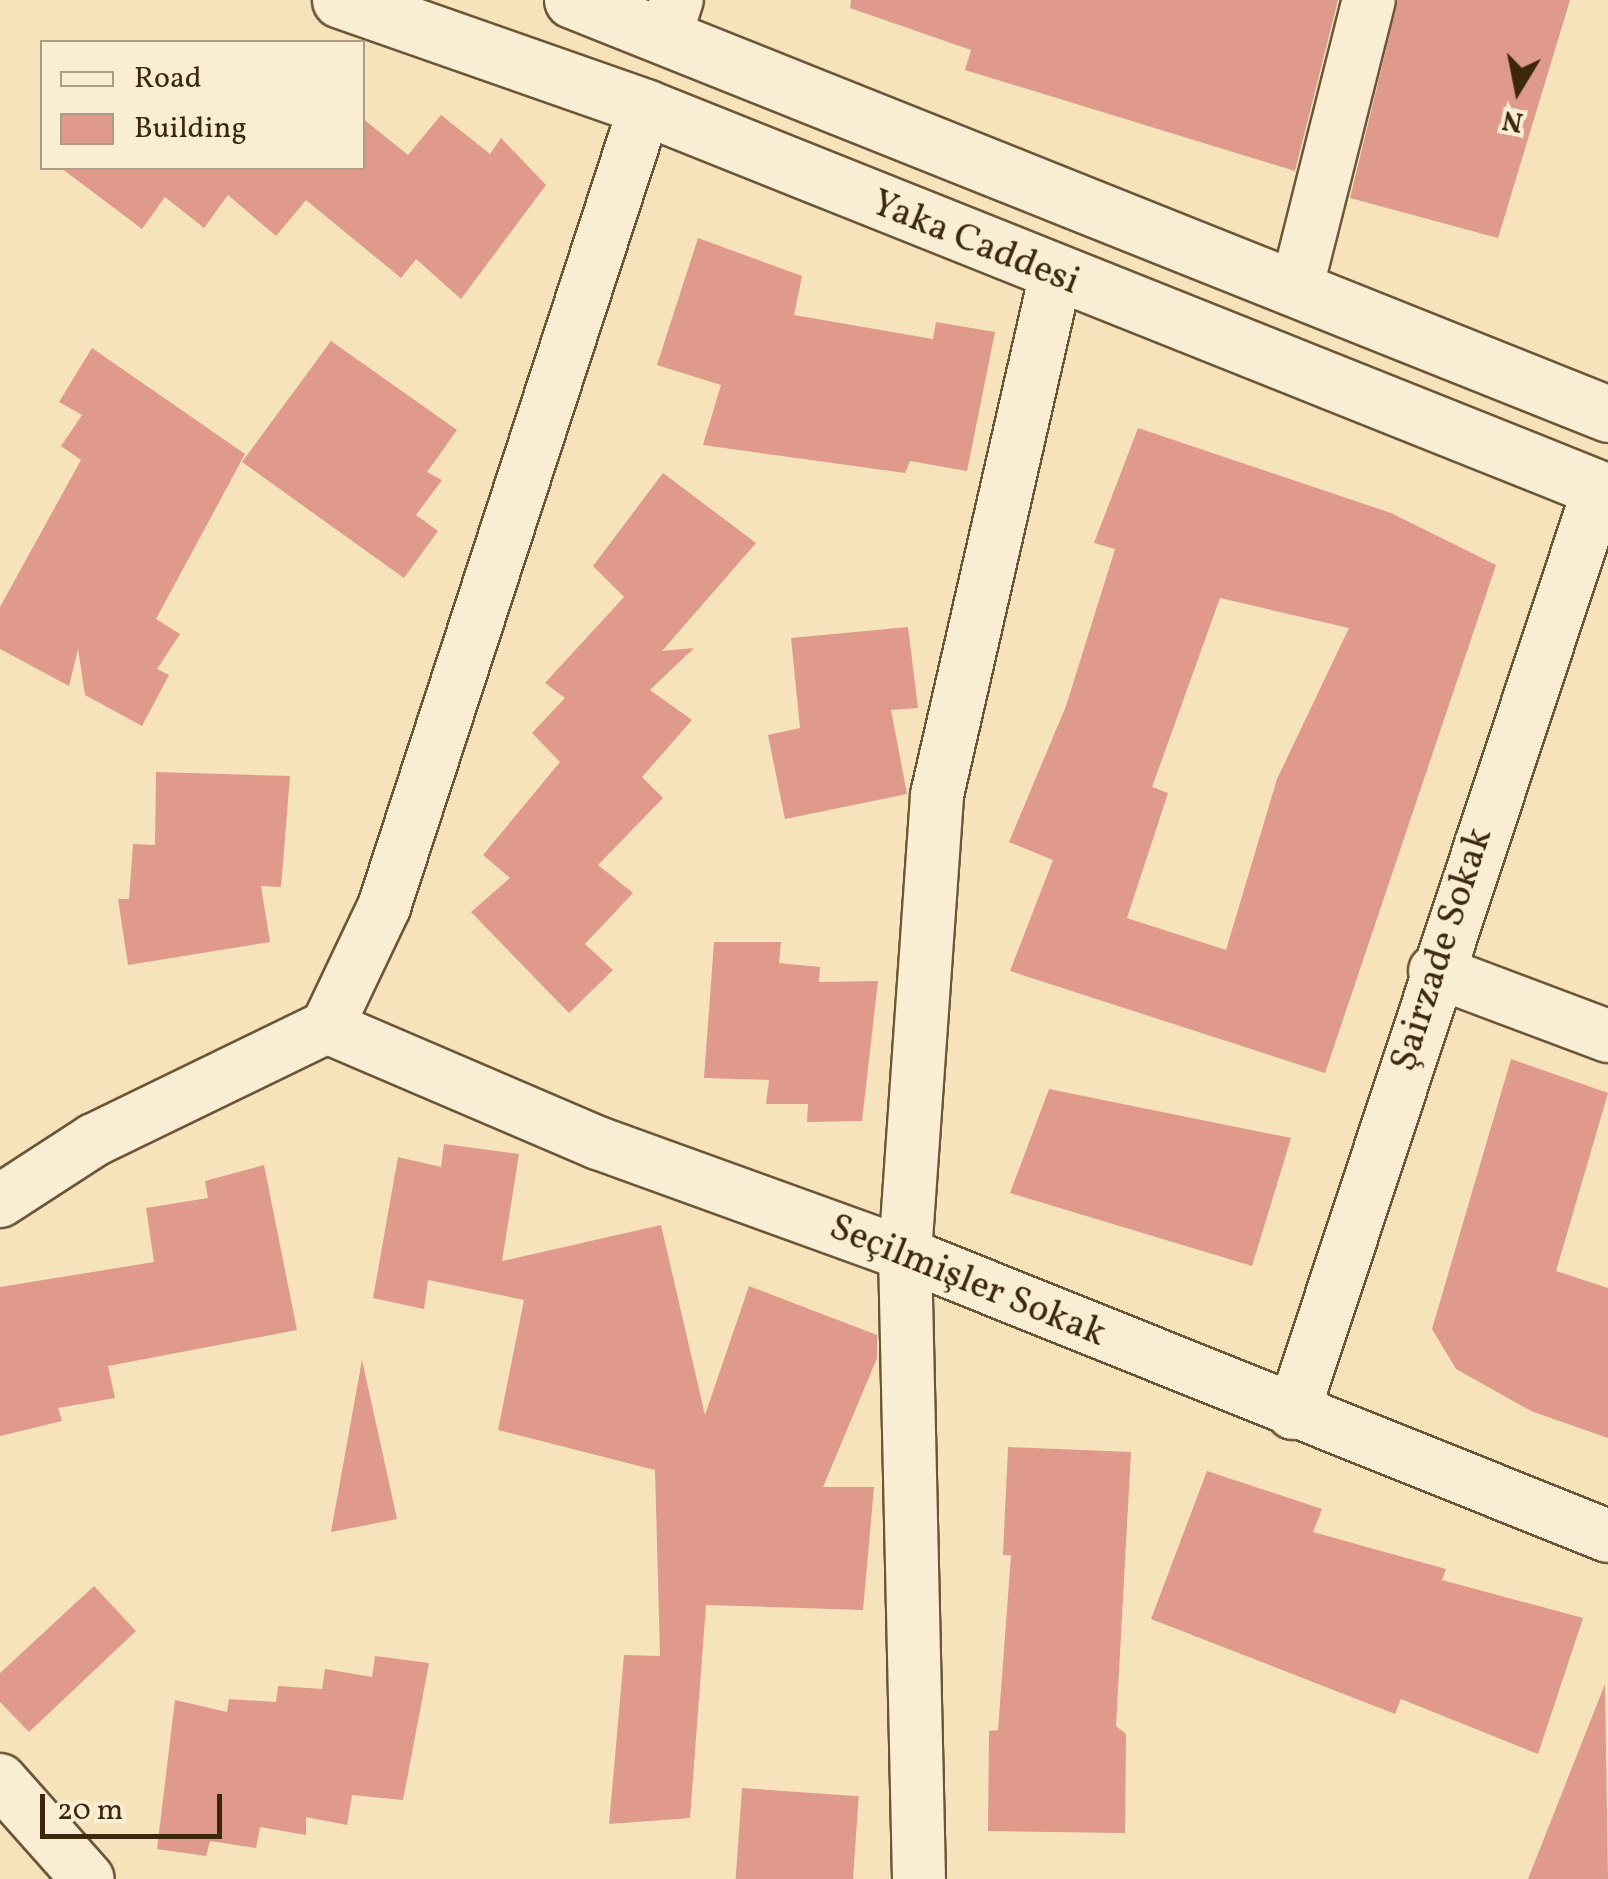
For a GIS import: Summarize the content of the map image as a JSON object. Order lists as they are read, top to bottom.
{
  "streets": {
    "street": ["Yaka Caddesi", "Şairzade Sokak", "Seçilmişler Sokak"]
  },
  "crossings": [
    ["Yaka Caddesi", "Şairzade Sokak"],
    ["Şairzade Sokak", "Seçilmişler Sokak"]
  ],
  "legend": ["Road", "Building"],
  "scale_bar": "20 m",
  "north": "bottom"
}
